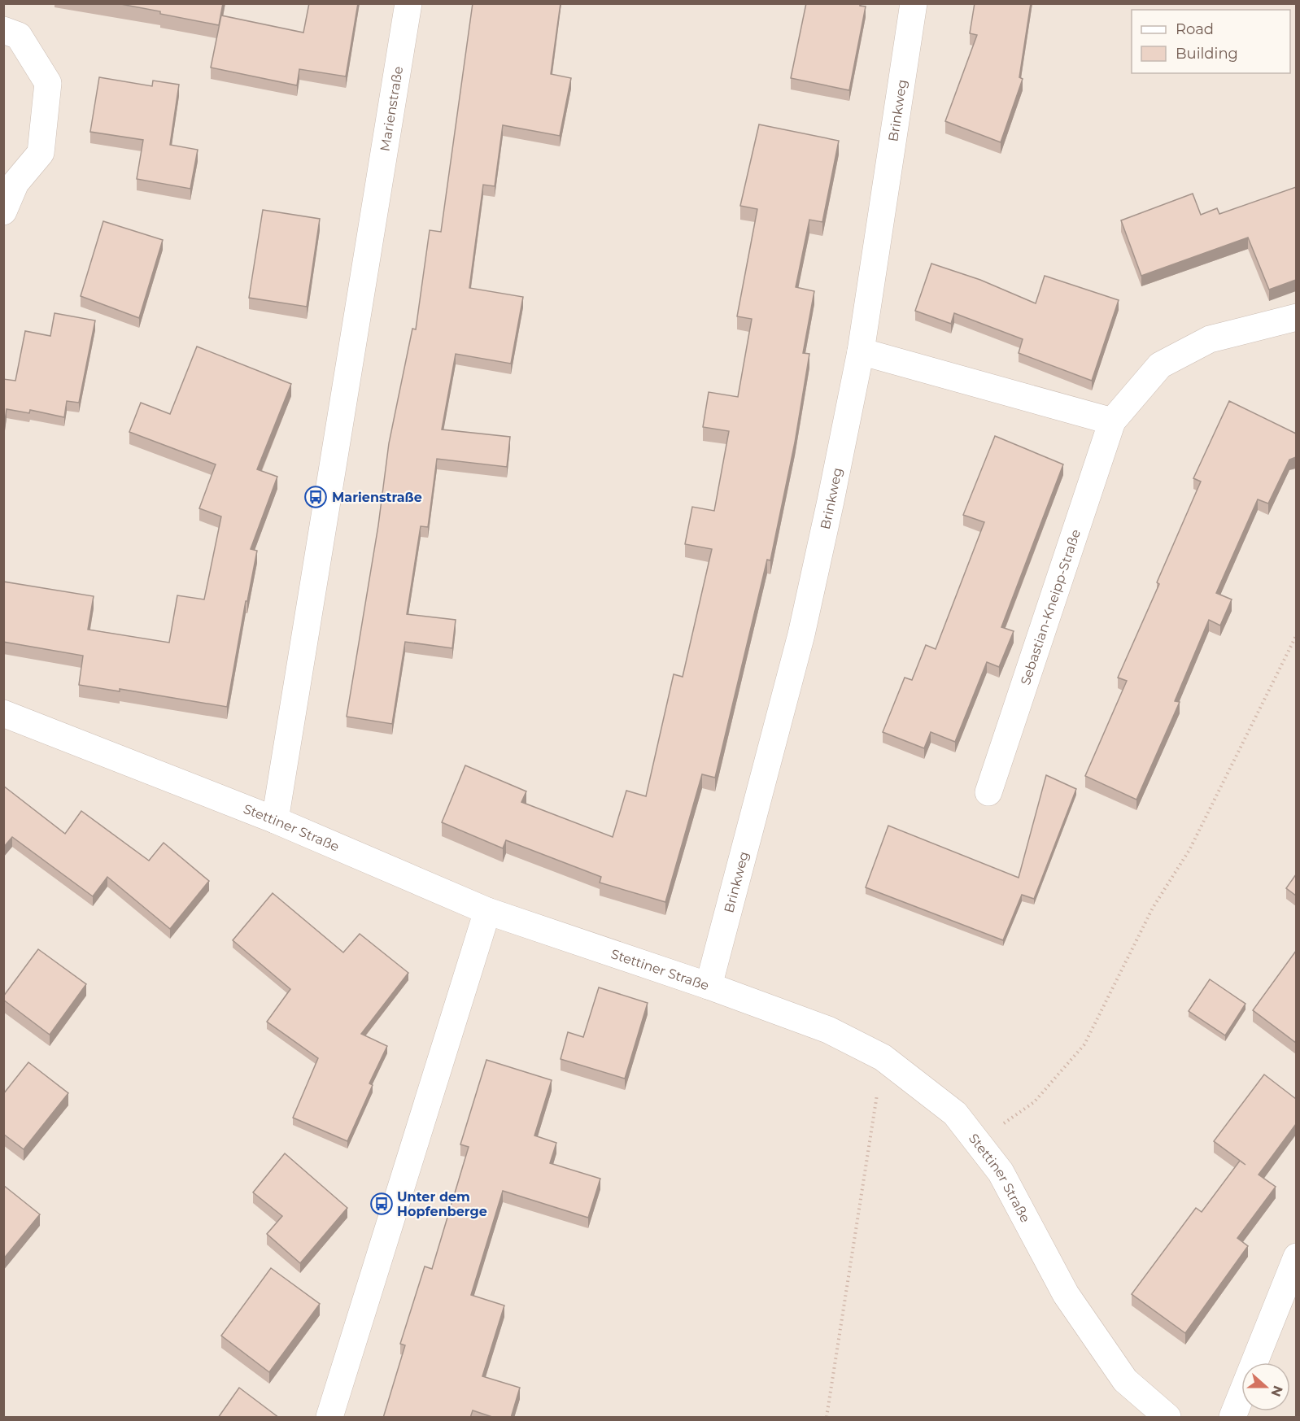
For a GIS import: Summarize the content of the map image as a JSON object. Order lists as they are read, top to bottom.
{
  "streets": {
    "street": [
      "Marienstraße",
      "Brinkweg",
      "Sebastian-Kneipp-Straße",
      "Stettiner Straße"
    ]
  },
  "crossings": [
    ["Marienstraße", "Stettiner Straße"],
    ["Brinkweg", "Stettiner Straße"]
  ],
  "places": {
    "bus stop": ["Marienstraße", "Unter dem Hopfenberge"]
  },
  "legend": ["Road", "Building"],
  "north": "right"
}
